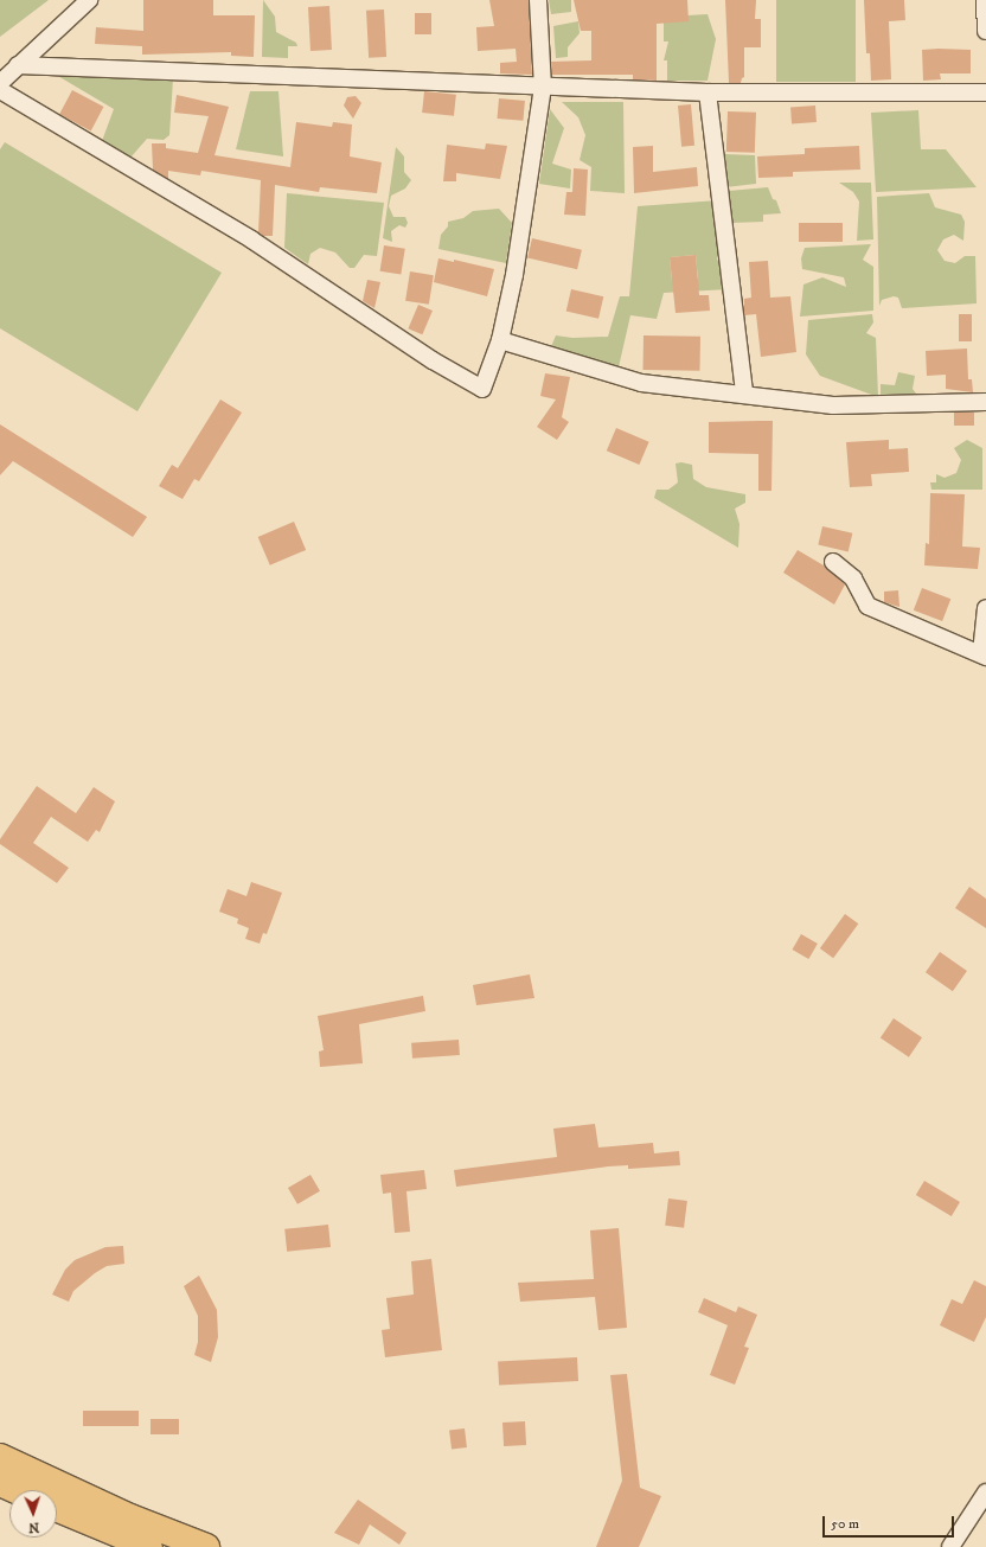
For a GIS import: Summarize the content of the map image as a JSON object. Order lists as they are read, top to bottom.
{
  "scale_bar": "50 m",
  "north": "bottom"
}
